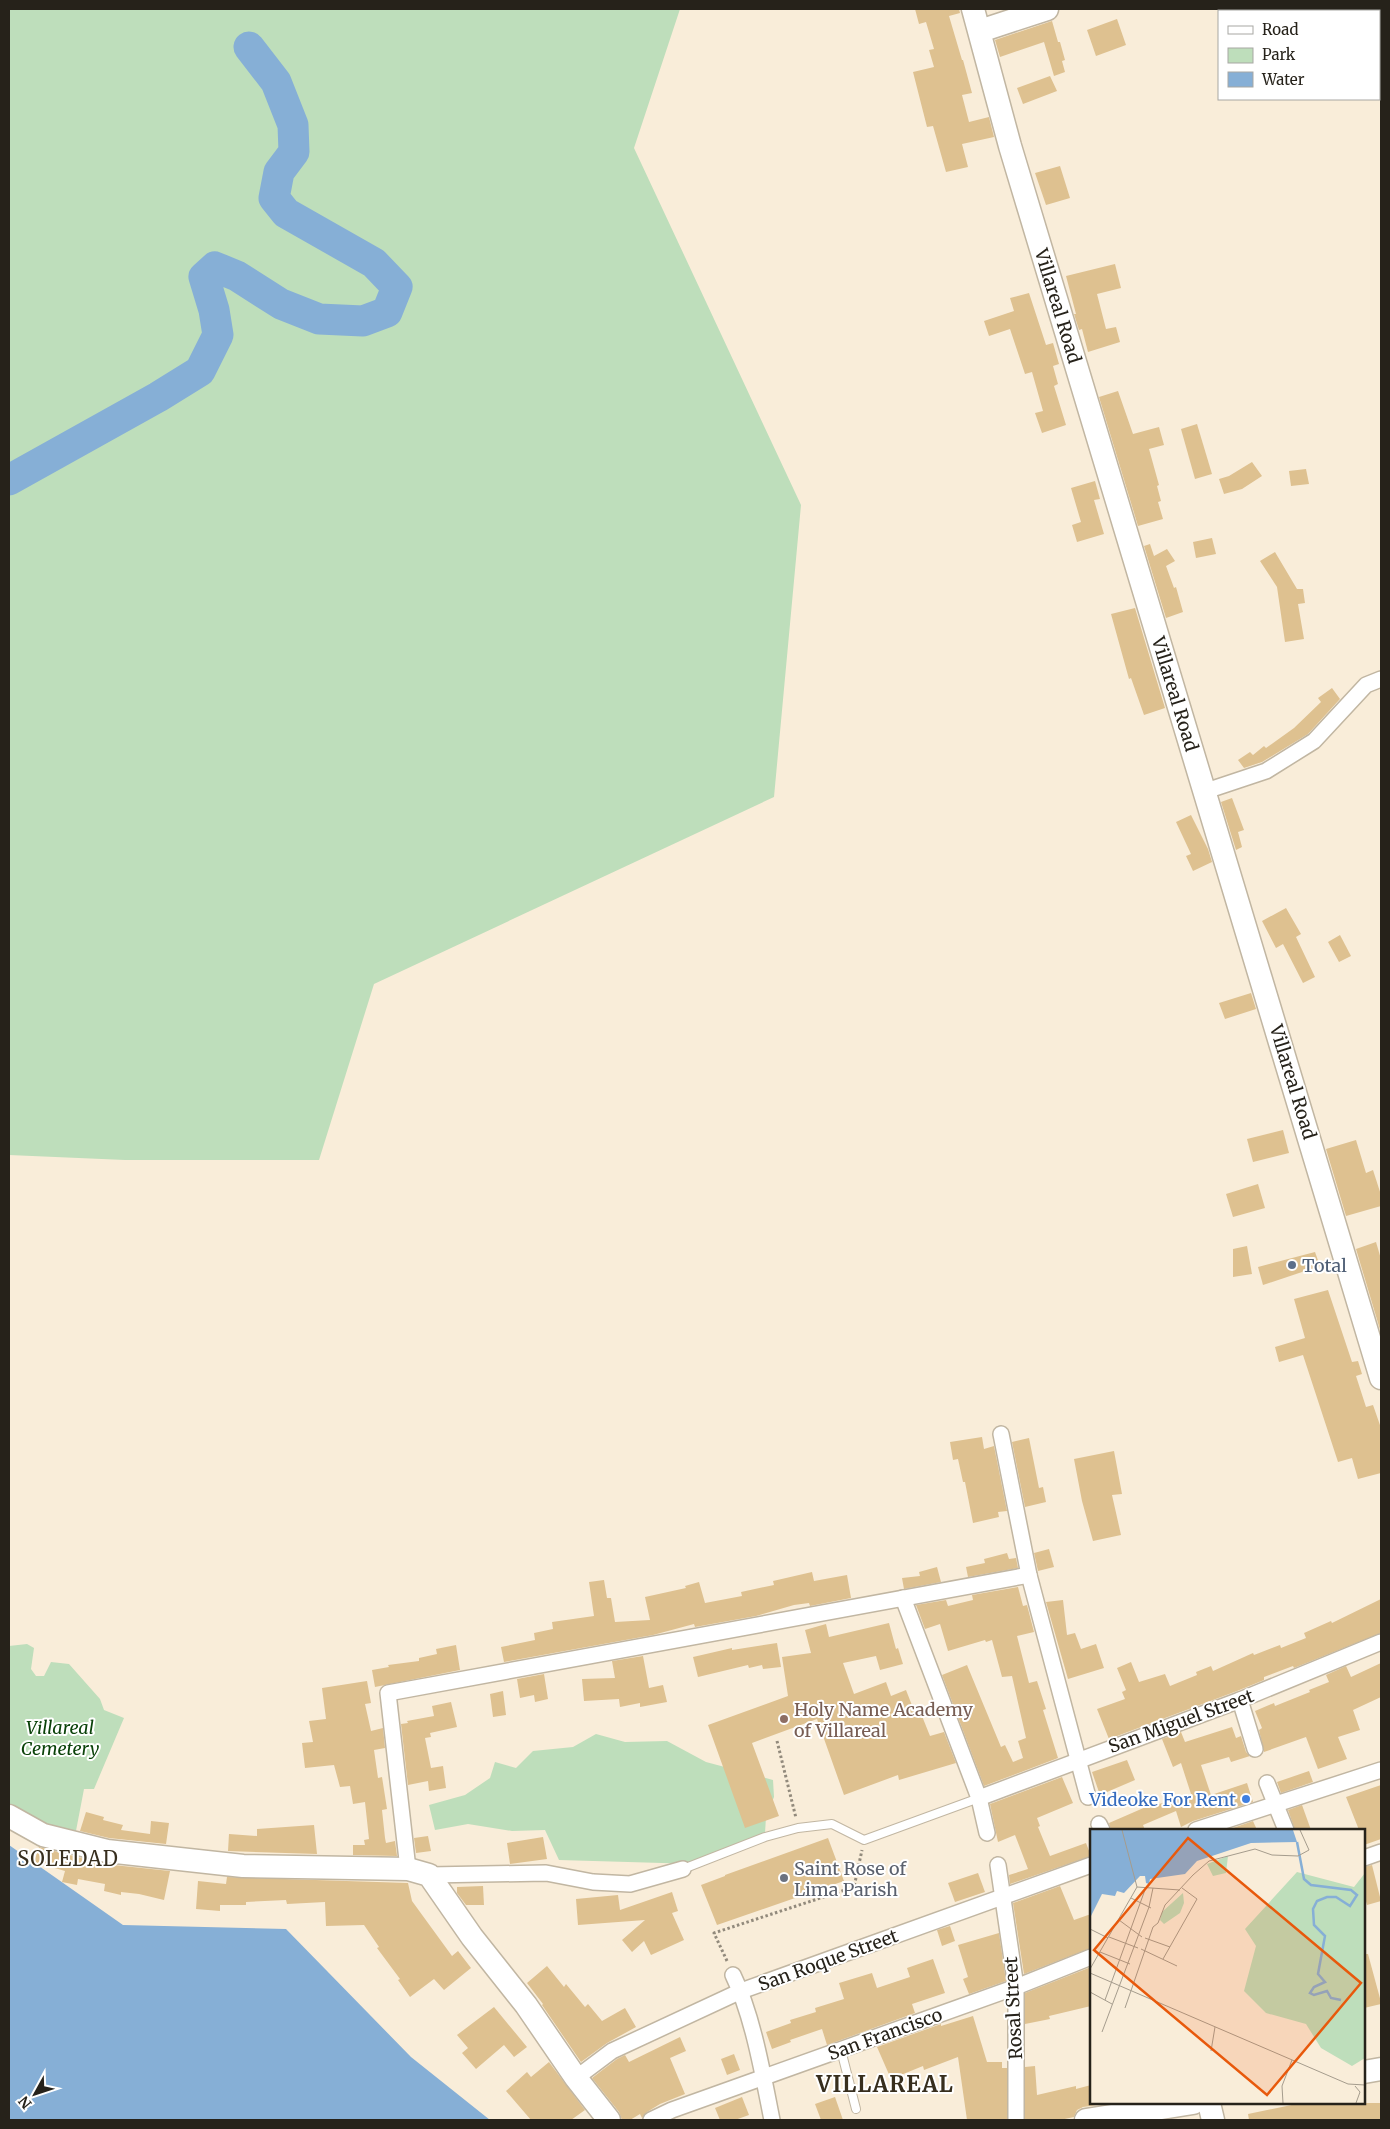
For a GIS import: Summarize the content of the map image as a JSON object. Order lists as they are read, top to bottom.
{
  "streets": {
    "main road": ["Villareal Road"],
    "street": [
      "San Miguel Street",
      "San Roque Street",
      "Rosal Street",
      "San Francisco"
    ]
  },
  "crossings": [
    ["San Roque Street", "Rosal Street"],
    ["Rosal Street", "San Francisco"]
  ],
  "districts": ["SOLEDAD", "VILLAREAL"],
  "parks": ["Villareal Cemetery"],
  "places": [
    "Total",
    "Holy Name Academy of Villareal",
    "Videoke For Rent",
    "Saint Rose of Lima Parish"
  ],
  "legend": ["Road", "Park", "Water"],
  "north": "bottom left"
}
